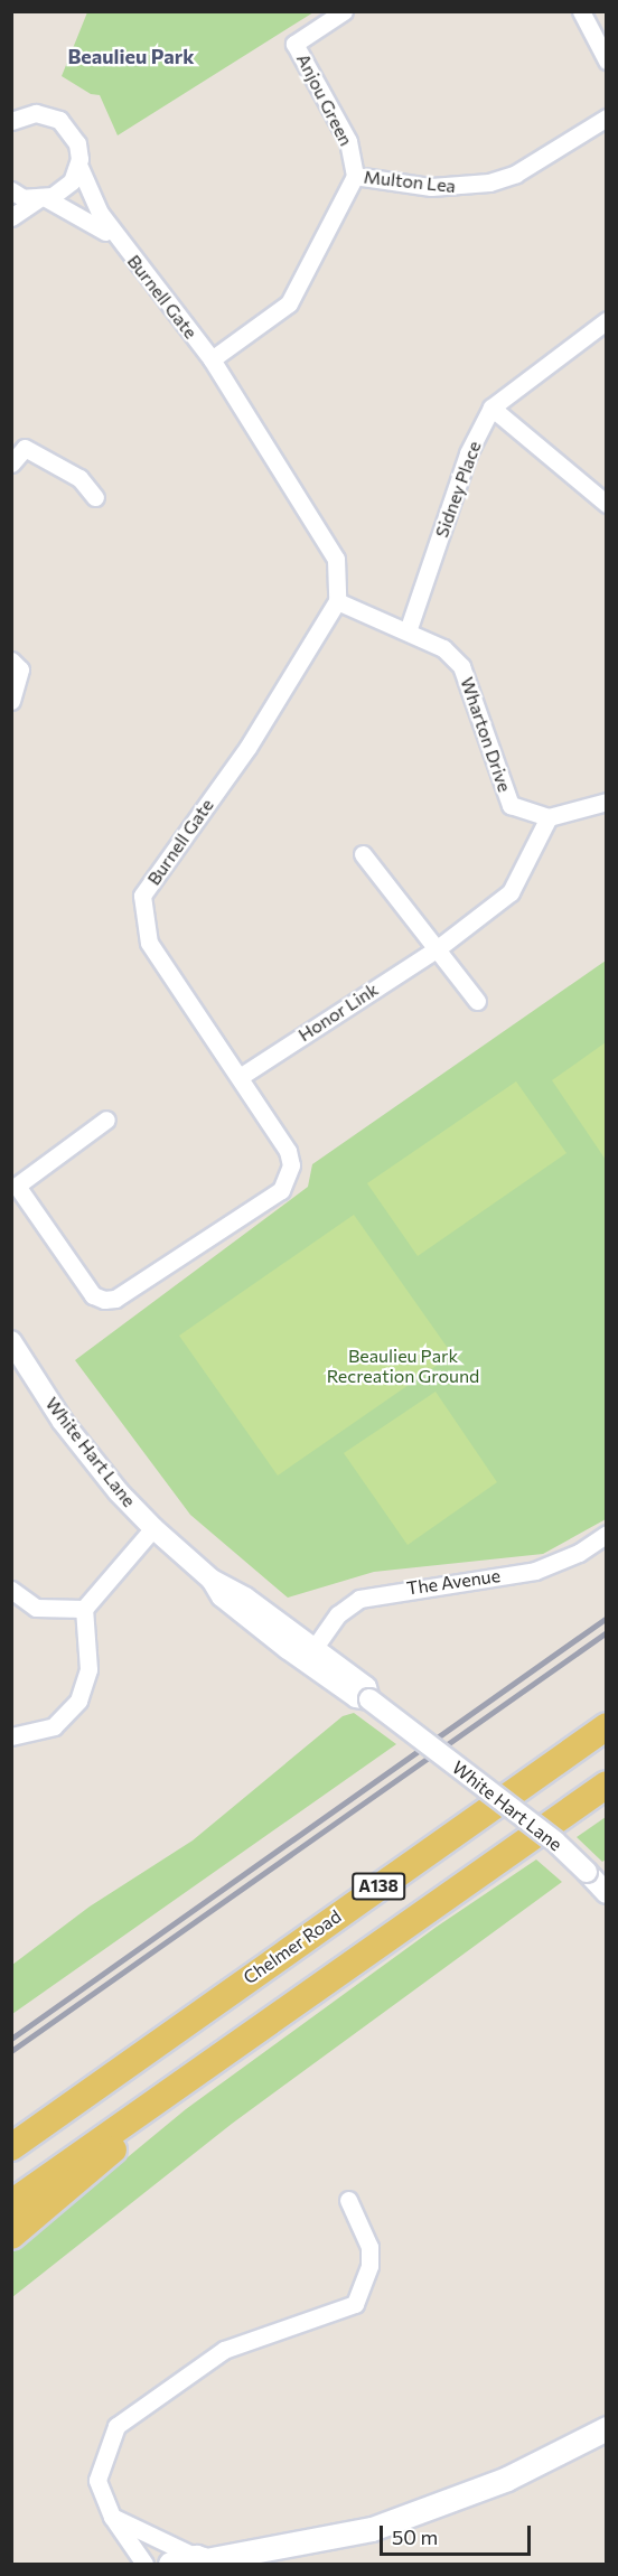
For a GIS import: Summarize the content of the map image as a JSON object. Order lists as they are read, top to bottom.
{
  "streets": {
    "main road": ["A138", "Chelmer Road"],
    "street": [
      "Anjou Green",
      "Multon Lea",
      "Burnell Gate",
      "Sidney Place",
      "Wharton Drive",
      "Honor Link",
      "White Hart Lane",
      "The Avenue"
    ]
  },
  "crossings": [
    ["Anjou Green", "Multon Lea"],
    ["Multon Lea", "Burnell Gate"],
    ["Burnell Gate", "Wharton Drive"],
    ["Burnell Gate", "Honor Link"],
    ["Sidney Place", "Wharton Drive"],
    ["Wharton Drive", "Honor Link"],
    ["White Hart Lane", "The Avenue"]
  ],
  "districts": ["Beaulieu Park"],
  "parks": ["Beaulieu Park Recreation Ground"],
  "scale_bar": "50 m"
}
